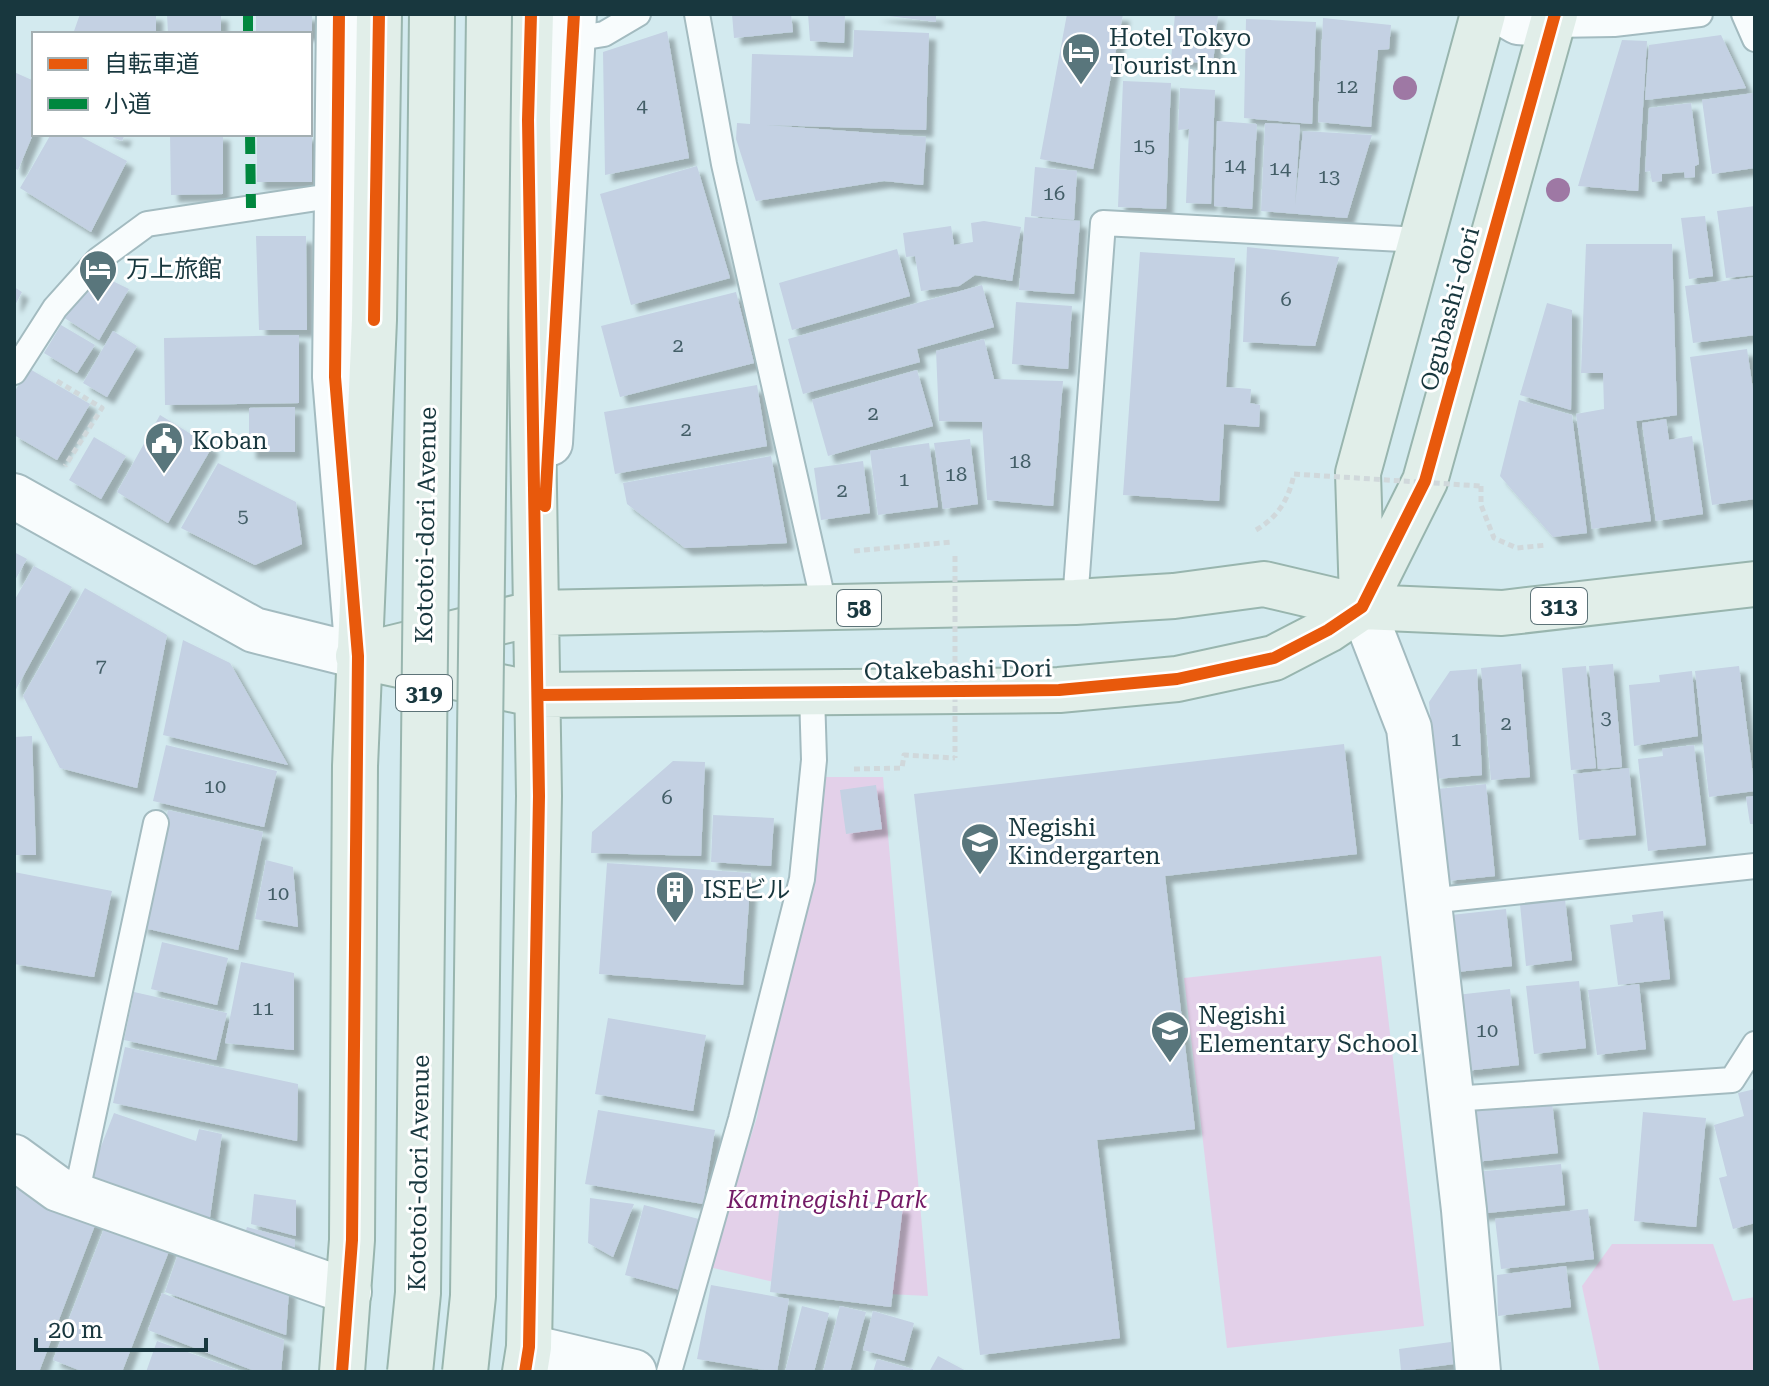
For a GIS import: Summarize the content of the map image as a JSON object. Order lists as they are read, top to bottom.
{
  "streets": {
    "main road": [
      "Ogubashi-dori",
      "Kototoi-dori Avenue",
      "313",
      "58",
      "Otakebashi Dori",
      "319"
    ]
  },
  "crossings": [
    ["Ogubashi-dori", "313"],
    ["Ogubashi-dori", "58"],
    ["Ogubashi-dori", "Otakebashi Dori"],
    ["313", "58"],
    ["313", "Otakebashi Dori"],
    ["58", "Otakebashi Dori"]
  ],
  "parks": ["Kaminegishi Park"],
  "places": {
    "hotel": ["Hotel Tokyo Tourist Inn", "万上旅館"],
    "public building": ["Koban"],
    "school or university": ["Negishi Kindergarten", "Negishi Elementary School"],
    "building": ["ISEビル"]
  },
  "house_numbers": [
    "12",
    "4",
    "15",
    "14",
    "14",
    "13",
    "16",
    "6",
    "2",
    "2",
    "2",
    "18",
    "18",
    "1",
    "2",
    "5",
    "7",
    "3",
    "2",
    "1",
    "10",
    "6",
    "10",
    "11",
    "10"
  ],
  "legend": ["自転車道", "小道"],
  "scale_bar": "20 m"
}
